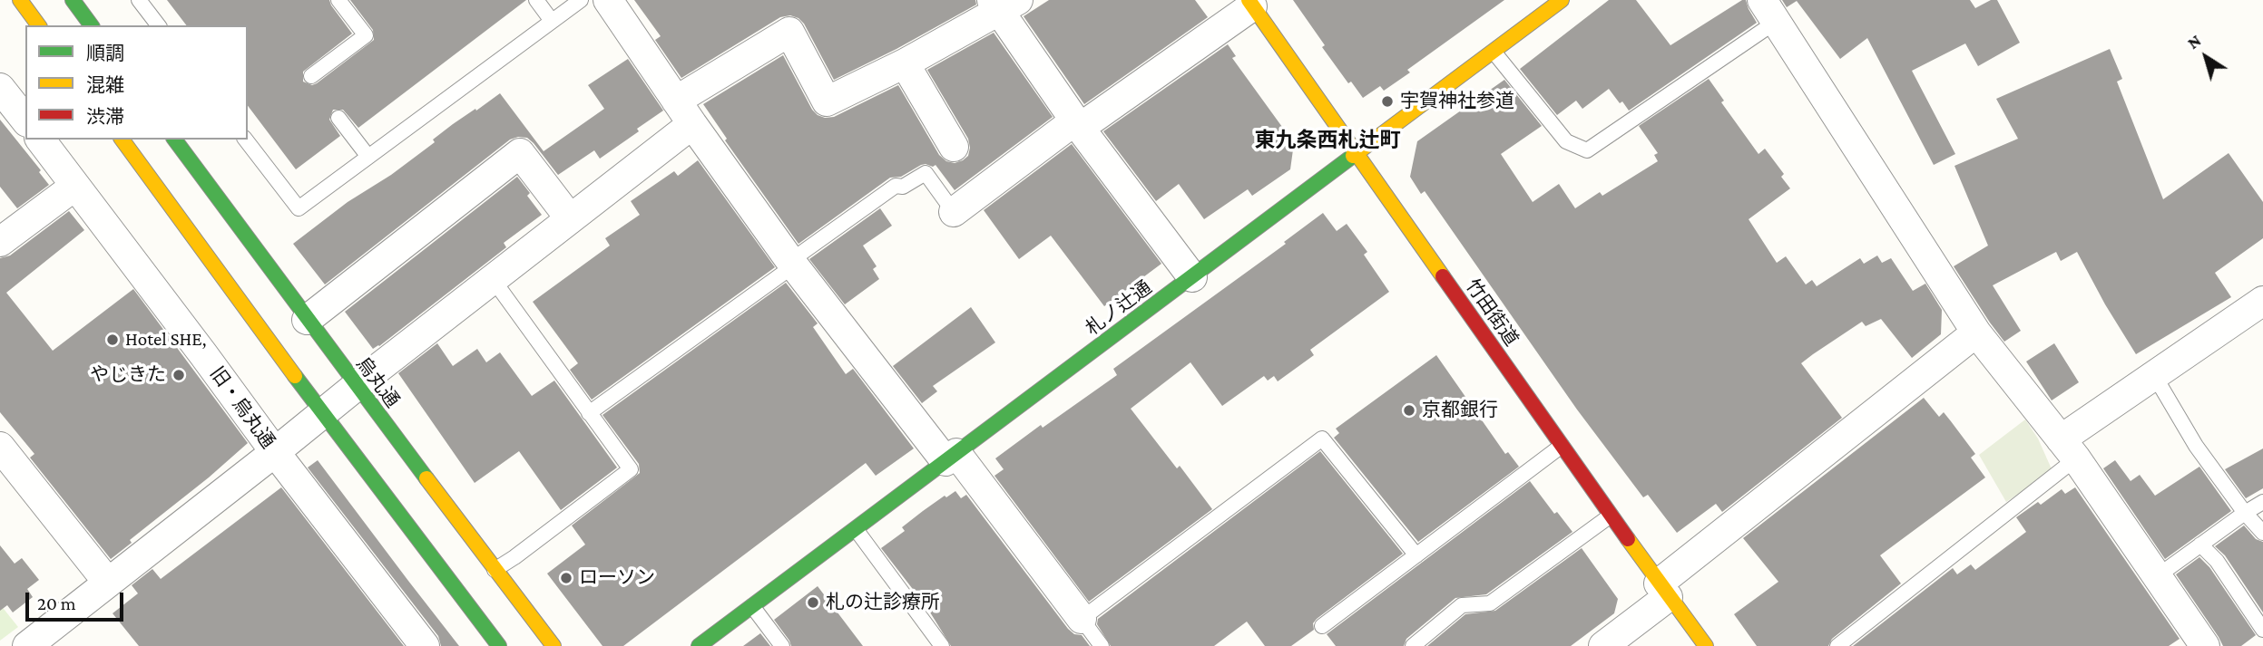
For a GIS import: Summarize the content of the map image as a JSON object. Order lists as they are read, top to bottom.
{
  "streets": {
    "street": [
      "札ノ辻通",
      "竹田街道",
      "烏丸通",
      "旧・烏丸通"
    ]
  },
  "crossings": [
    ["札ノ辻通", "竹田街道"]
  ],
  "districts": ["東九条西札辻町"],
  "places": [
    "宇賀神社参道",
    "Hotel SHE,",
    "やじきた",
    "京都銀行",
    "ローソン",
    "札の辻診療所"
  ],
  "legend": ["順調", "混雑", "渋滞"],
  "scale_bar": "20 m",
  "north": "top left"
}
